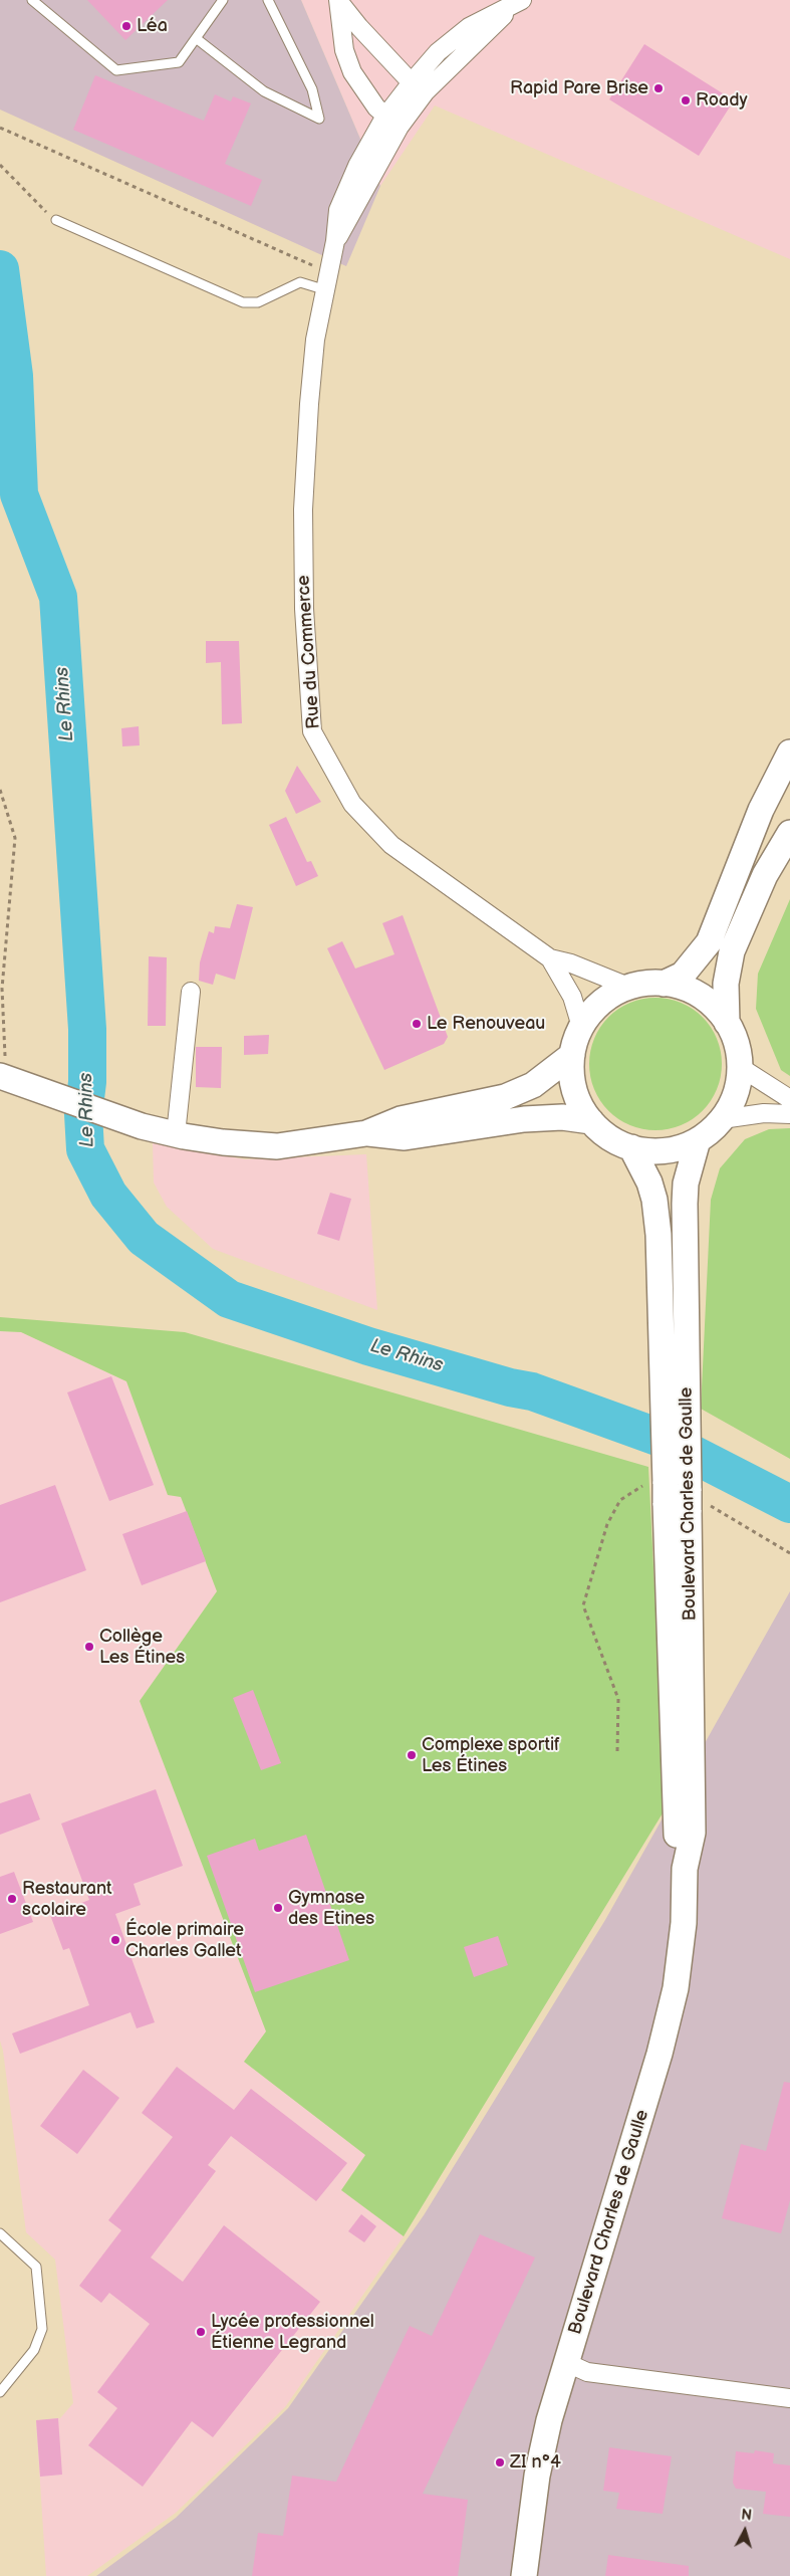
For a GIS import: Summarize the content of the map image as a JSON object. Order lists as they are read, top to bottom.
{
  "streets": {
    "main road": ["Boulevard Charles de Gaulle"],
    "street": ["Rue du Commerce"]
  },
  "crossings": [
    ["Rue du Commerce", "Boulevard Charles de Gaulle"]
  ],
  "water": ["Le Rhins"],
  "places": [
    "Léa",
    "Rapid Pare Brise",
    "Roady",
    "Le Renouveau",
    "Collège Les Étines",
    "Complexe sportif Les Étines",
    "Restaurant scolaire",
    "Gymnase des Etines",
    "École primaire Charles Gallet",
    "Lycée professionnel Étienne Legrand",
    "ZI n°4"
  ],
  "north": "top"
}
